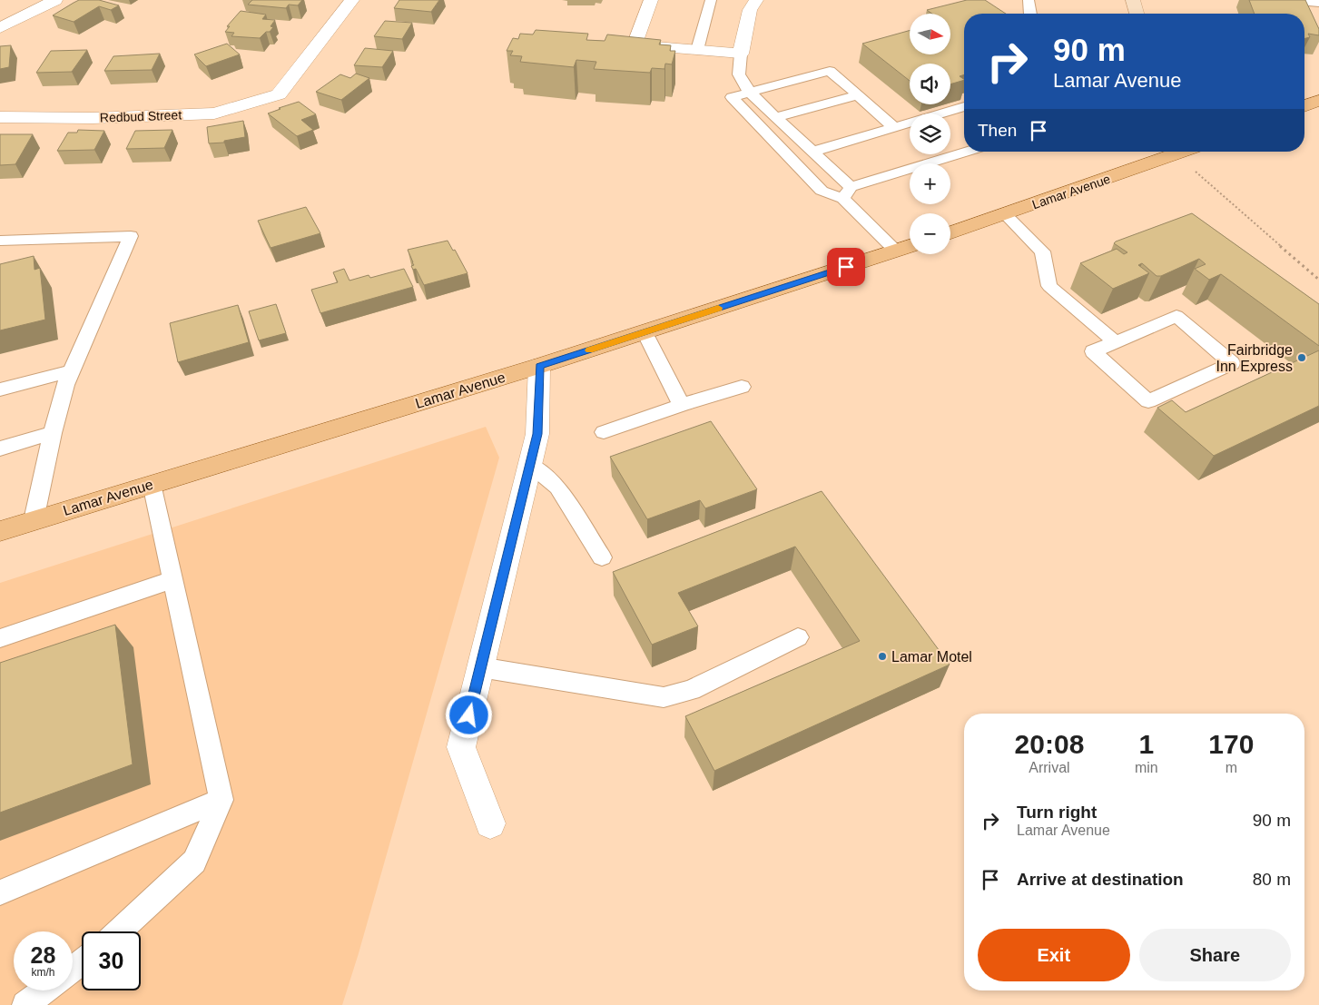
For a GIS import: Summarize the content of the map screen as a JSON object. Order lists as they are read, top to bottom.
{
  "streets": {
    "main road": ["Lamar Avenue"],
    "street": ["Redbud Street"]
  },
  "places": ["Fairbridge Inn Express", "Lamar Motel"],
  "north": "right",
  "page": {
    "map_buttons": ["+", "−"],
    "turn": ["90 m", "Lamar Avenue"],
    "then": "Then",
    "eta": [
      "20:08",
      "Arrival",
      "1",
      "min",
      "170",
      "m"
    ],
    "list": [
      {
        "name": "Turn right",
        "note": "Lamar Avenue",
        "value": "90 m"
      },
      {
        "name": "Arrive at destination",
        "value": "80 m"
      }
    ],
    "buttons": ["Exit", "Share"],
    "speed": "28 km/h",
    "limit": "30"
  }
}
